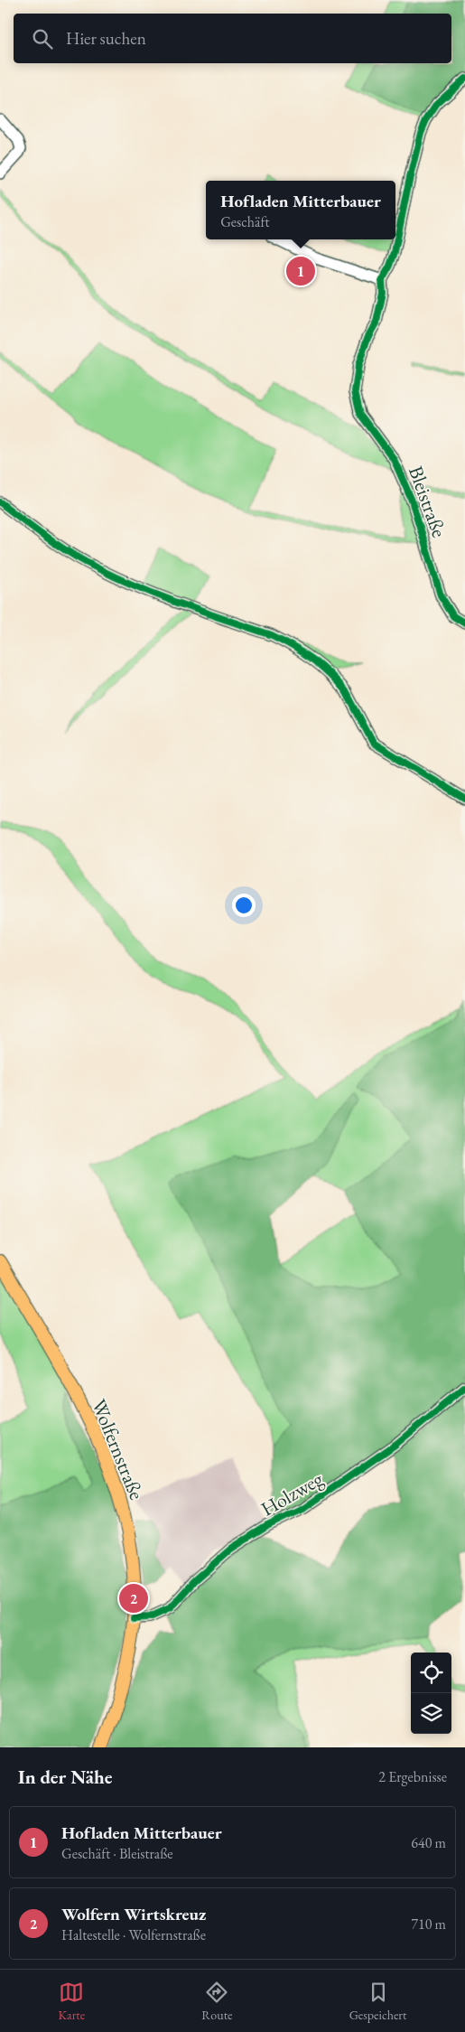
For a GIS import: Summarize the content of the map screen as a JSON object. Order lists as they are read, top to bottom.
{
  "streets": {
    "main road": ["Wolfernstraße"],
    "street": ["Bleistraße", "Holzweg"]
  },
  "crossings": [
    ["Wolfernstraße", "Holzweg"]
  ],
  "page": {
    "search": "Hier suchen",
    "popup": ["Hofladen Mitterbauer", "Geschäft"],
    "pins": ["1", "2"],
    "heading": ["In der Nähe", "2 Ergebnisse"],
    "list": [
      {
        "mark": "1",
        "name": "Hofladen Mitterbauer",
        "note": "Geschäft · Bleistraße",
        "value": "640 m"
      },
      {
        "mark": "2",
        "name": "Wolfern Wirtskreuz",
        "note": "Haltestelle · Wolfernstraße",
        "value": "710 m"
      }
    ],
    "nav": ["Karte", "Route", "Gespeichert"]
  }
}
